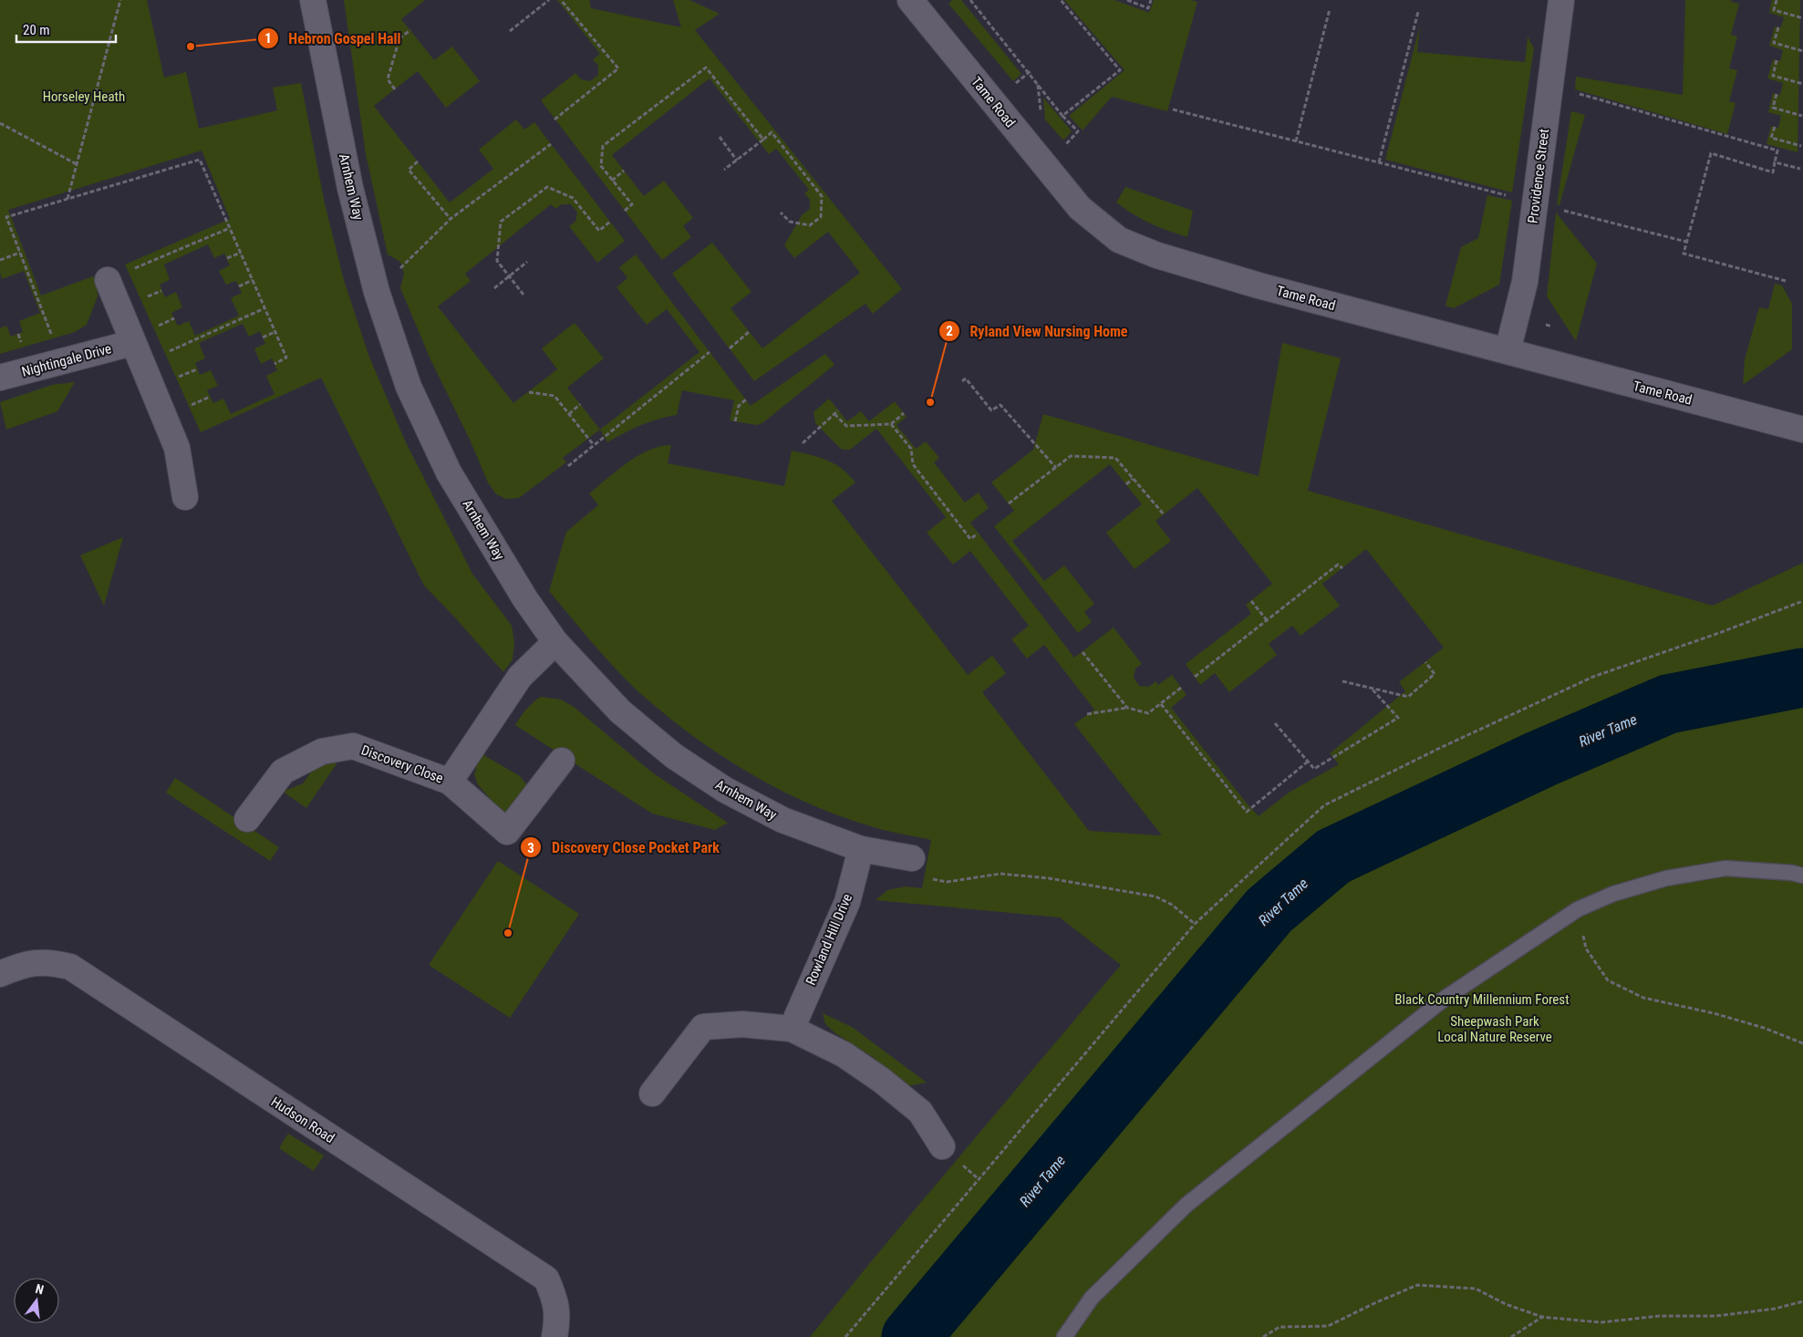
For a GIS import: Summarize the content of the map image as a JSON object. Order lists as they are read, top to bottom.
{
  "streets": {
    "street": [
      "Tame Road",
      "Providence Street",
      "Arnhem Way",
      "Nightingale Drive",
      "Discovery Close",
      "Rowland Hill Drive",
      "Hudson Road"
    ]
  },
  "crossings": [
    ["Tame Road", "Providence Street"],
    ["Arnhem Way", "Discovery Close"],
    ["Arnhem Way", "Rowland Hill Drive"]
  ],
  "water": ["River Tame"],
  "parks": ["Horseley Heath", "Black Country Millennium Forest", "Sheepwash Park Local Nature Reserve"],
  "places": ["Hebron Gospel Hall", "Ryland View Nursing Home", "Discovery Close Pocket Park"],
  "scale_bar": "20 m",
  "north": "top"
}
